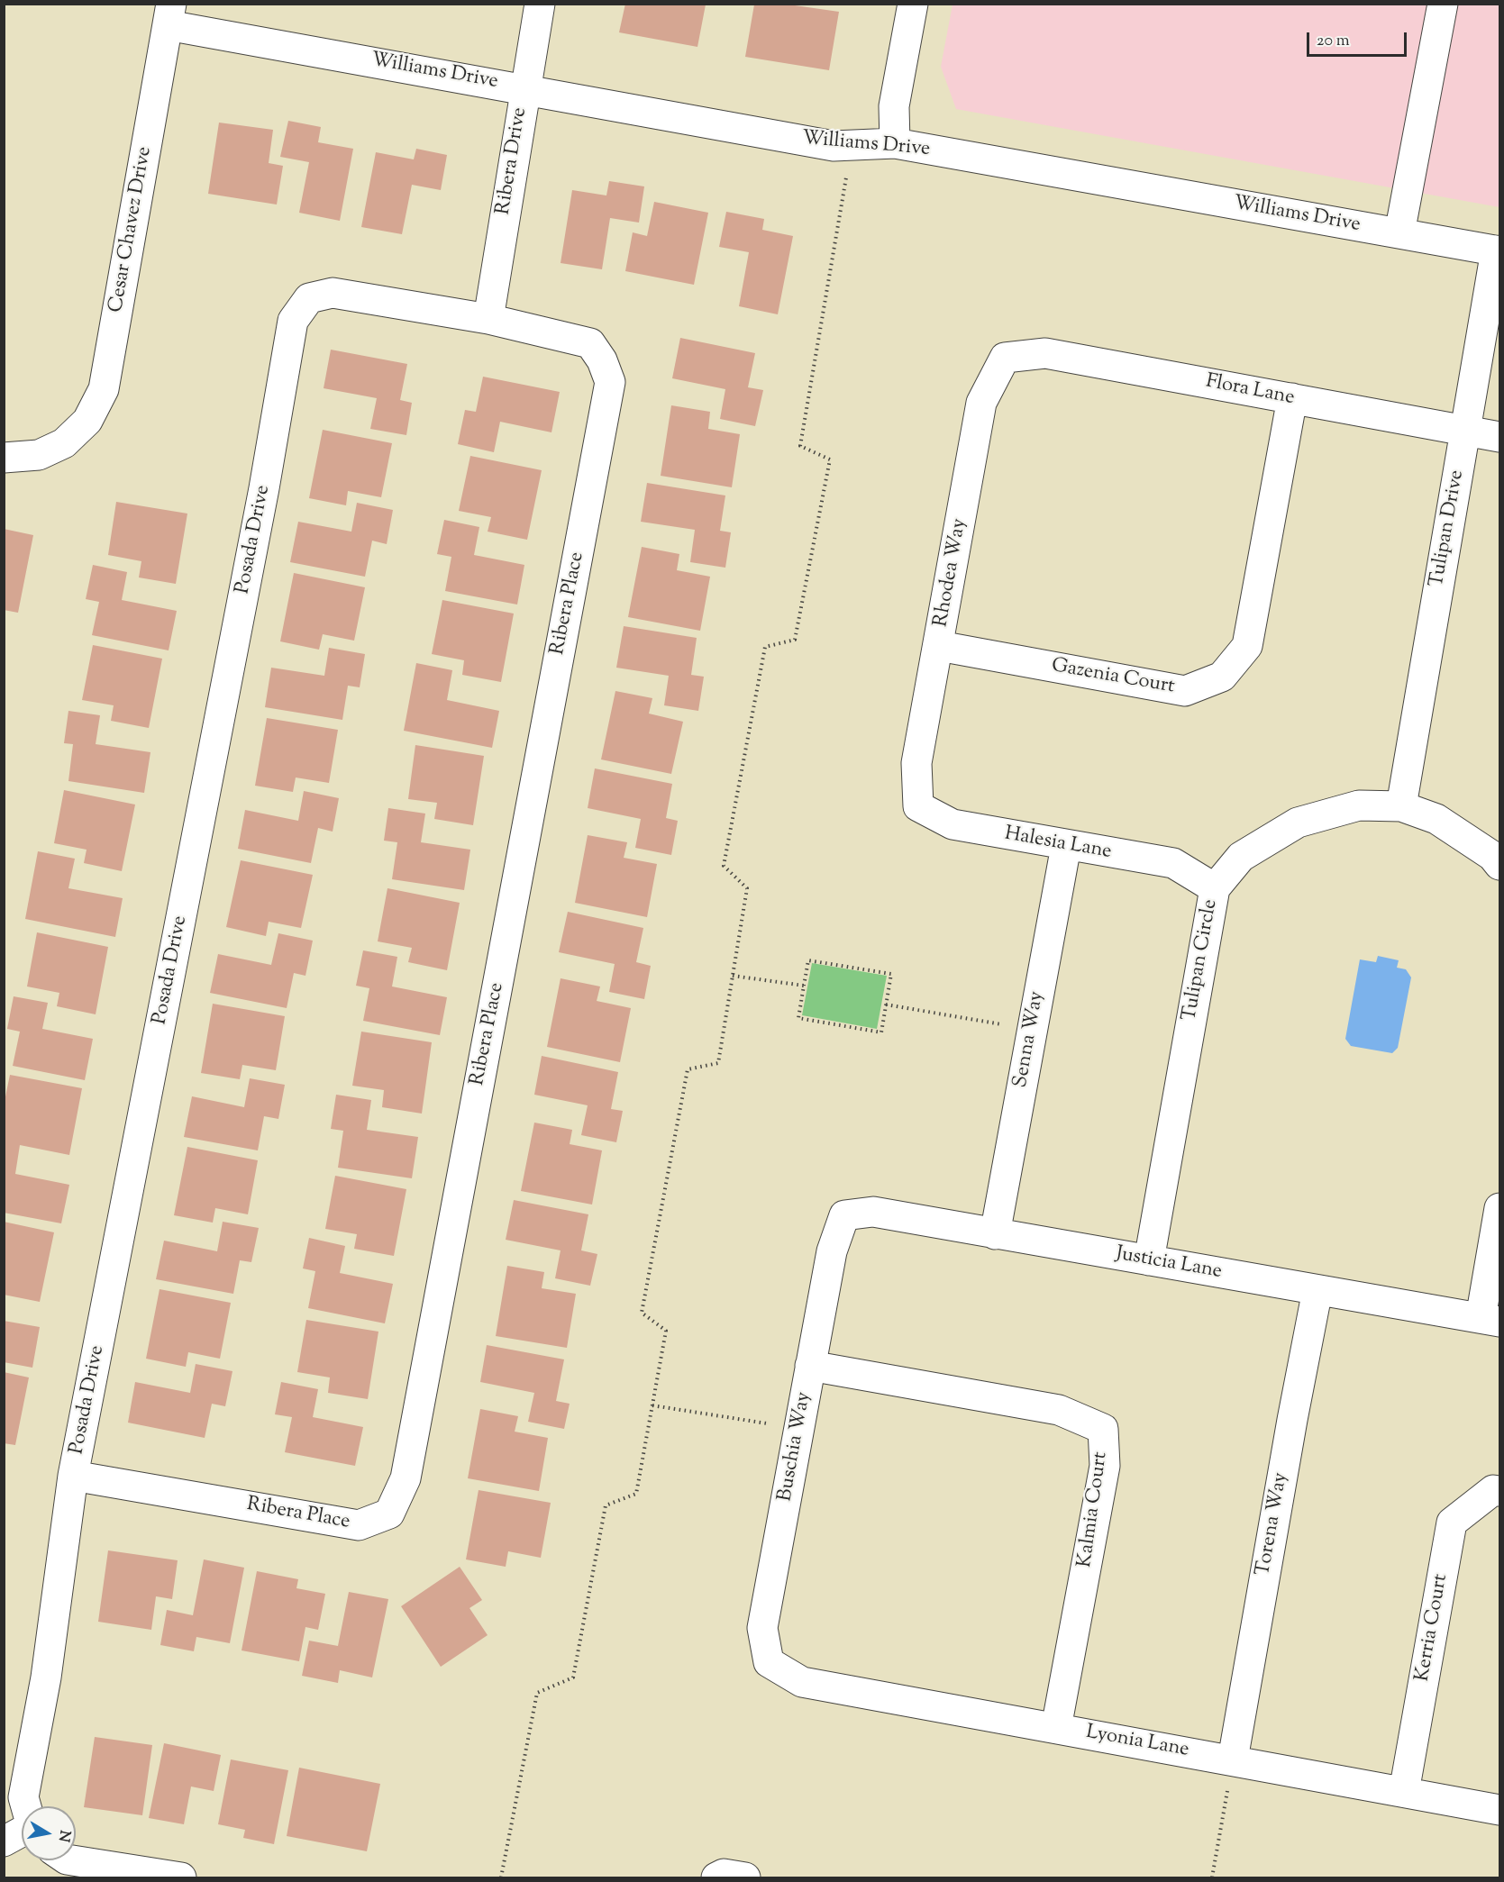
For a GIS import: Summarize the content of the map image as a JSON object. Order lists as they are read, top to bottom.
{
  "streets": {
    "street": [
      "Williams Drive",
      "Ribera Drive",
      "Cesar Chavez Drive",
      "Flora Lane",
      "Tulipan Drive",
      "Posada Drive",
      "Rhodea Way",
      "Ribera Place",
      "Gazenia Court",
      "Halesia Lane",
      "Tulipan Circle",
      "Senna Way",
      "Justicia Lane",
      "Buschia Way",
      "Kalmia Court",
      "Torena Way",
      "Kerria Court",
      "Lyonia Lane"
    ]
  },
  "crossings": [
    ["Williams Drive", "Ribera Drive"],
    ["Williams Drive", "Cesar Chavez Drive"],
    ["Williams Drive", "Tulipan Drive"],
    ["Ribera Drive", "Posada Drive"],
    ["Ribera Drive", "Ribera Place"],
    ["Flora Lane", "Tulipan Drive"],
    ["Flora Lane", "Rhodea Way"],
    ["Flora Lane", "Gazenia Court"],
    ["Tulipan Drive", "Tulipan Circle"],
    ["Posada Drive", "Ribera Place"],
    ["Rhodea Way", "Gazenia Court"],
    ["Rhodea Way", "Halesia Lane"],
    ["Halesia Lane", "Tulipan Circle"],
    ["Halesia Lane", "Senna Way"],
    ["Tulipan Circle", "Justicia Lane"],
    ["Senna Way", "Justicia Lane"],
    ["Justicia Lane", "Buschia Way"],
    ["Justicia Lane", "Torena Way"],
    ["Buschia Way", "Kalmia Court"],
    ["Buschia Way", "Lyonia Lane"],
    ["Kalmia Court", "Lyonia Lane"],
    ["Torena Way", "Lyonia Lane"],
    ["Kerria Court", "Lyonia Lane"]
  ],
  "scale_bar": "20 m",
  "north": "right"
}
